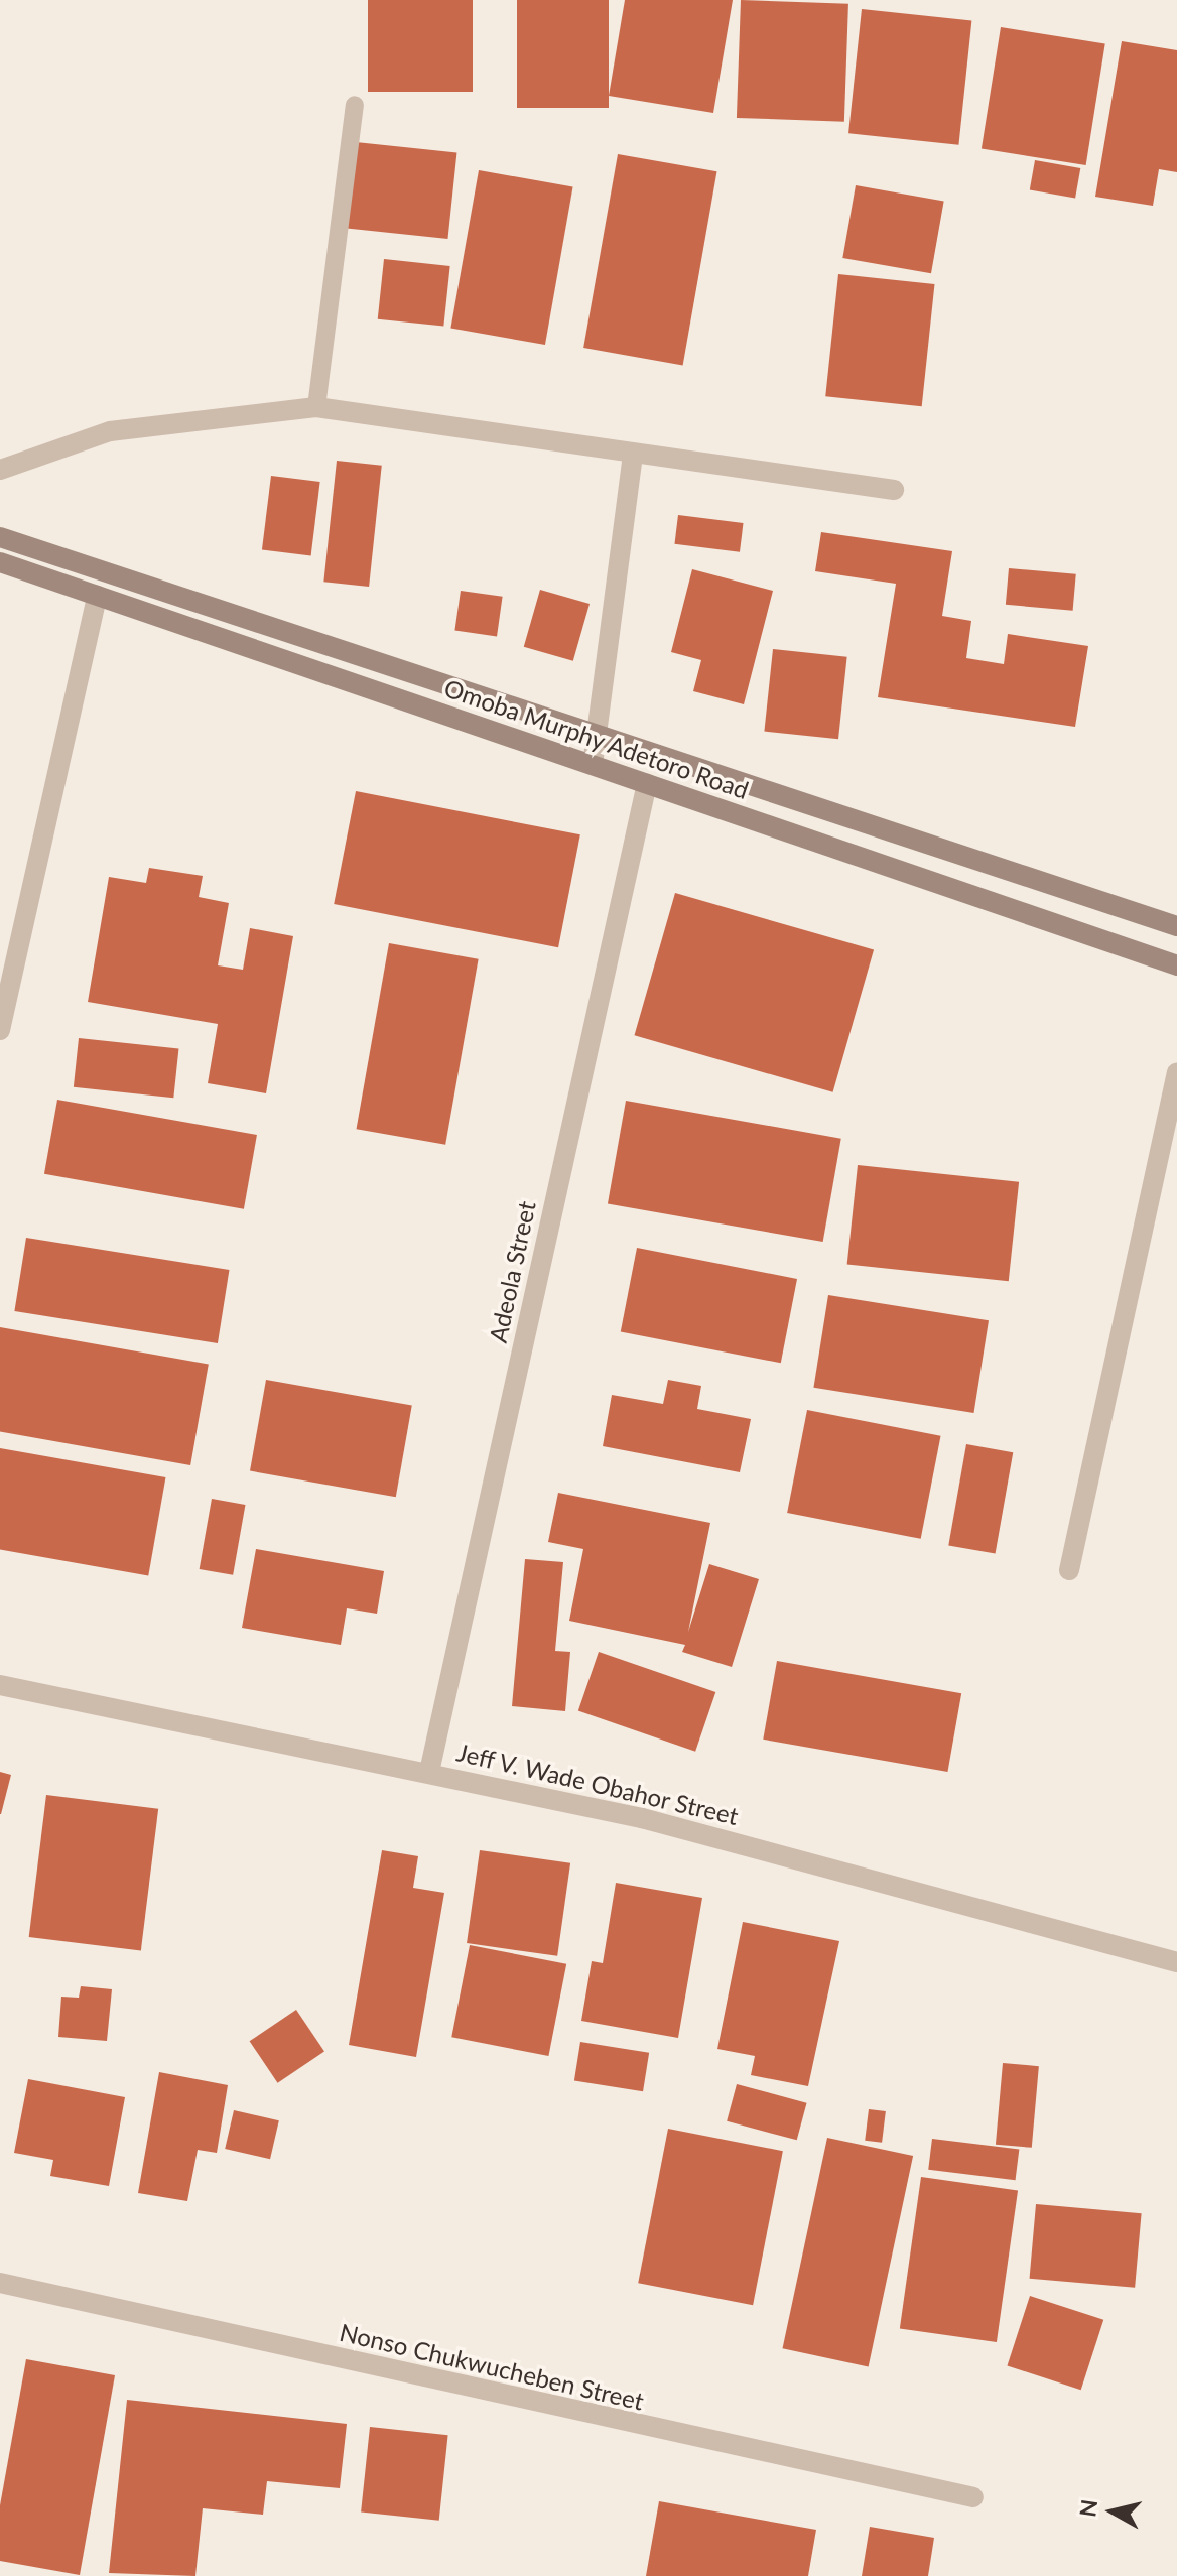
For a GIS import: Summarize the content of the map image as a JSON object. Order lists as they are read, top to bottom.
{
  "streets": {
    "street": [
      "Omoba Murphy Adetoro Road",
      "Adeola Street",
      "Jeff V. Wade Obahor Street",
      "Nonso Chukwucheben Street"
    ]
  },
  "crossings": [
    ["Omoba Murphy Adetoro Road", "Adeola Street"],
    ["Adeola Street", "Jeff V. Wade Obahor Street"]
  ],
  "north": "left"
}
